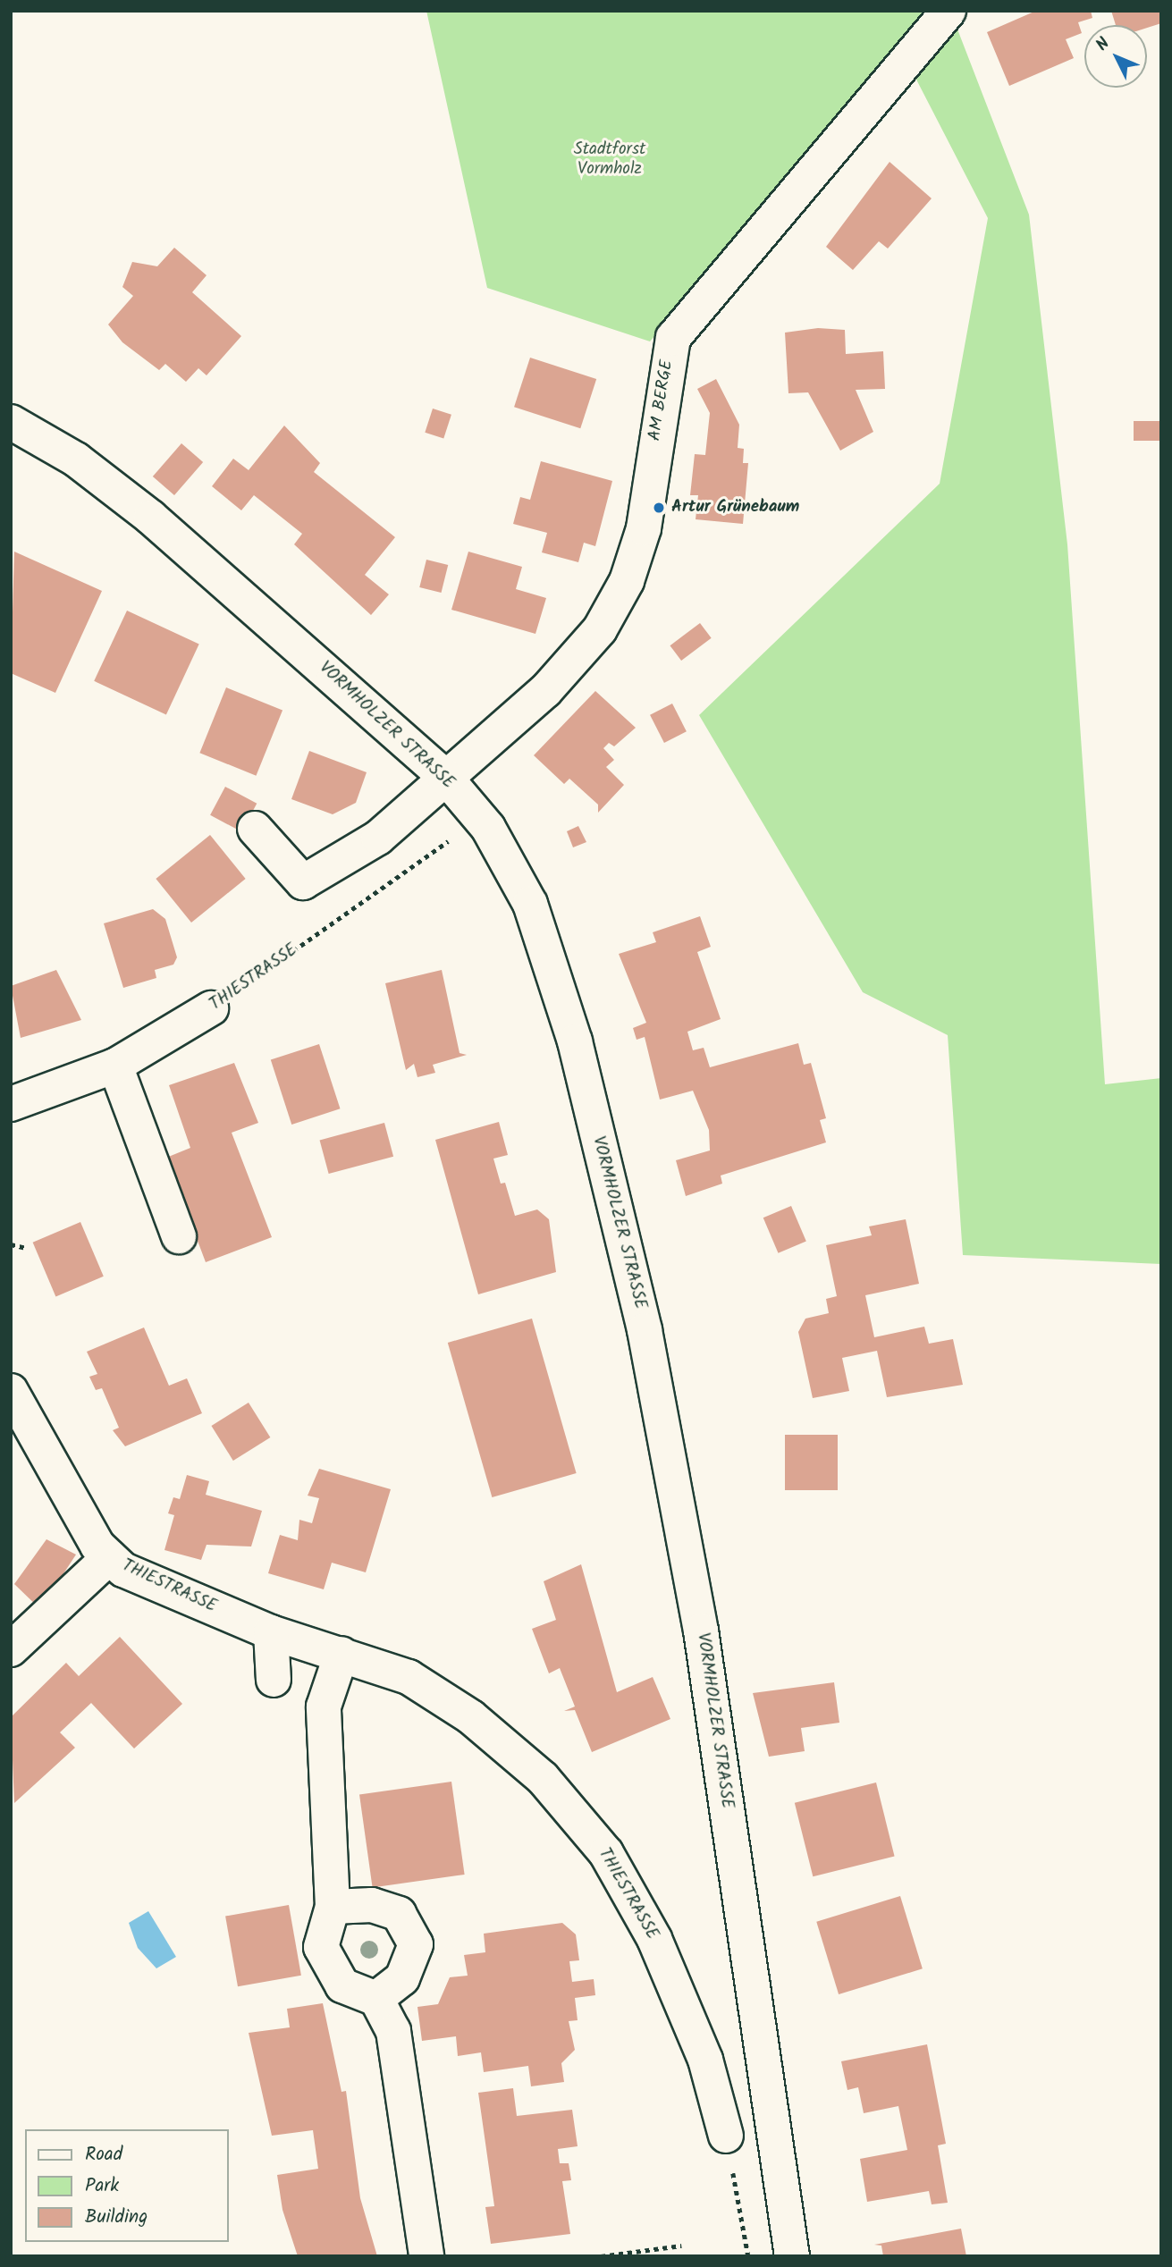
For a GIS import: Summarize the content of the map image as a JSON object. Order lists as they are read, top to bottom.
{
  "streets": {
    "street": ["AM BERGE", "VORMHOLZER STRASSE", "THIESTRASSE"]
  },
  "crossings": [
    ["AM BERGE", "VORMHOLZER STRASSE"],
    ["VORMHOLZER STRASSE", "THIESTRASSE"]
  ],
  "parks": ["Stadtforst Vormholz"],
  "places": ["Artur Grünebaum"],
  "legend": ["Road", "Park", "Building"],
  "north": "top left"
}
